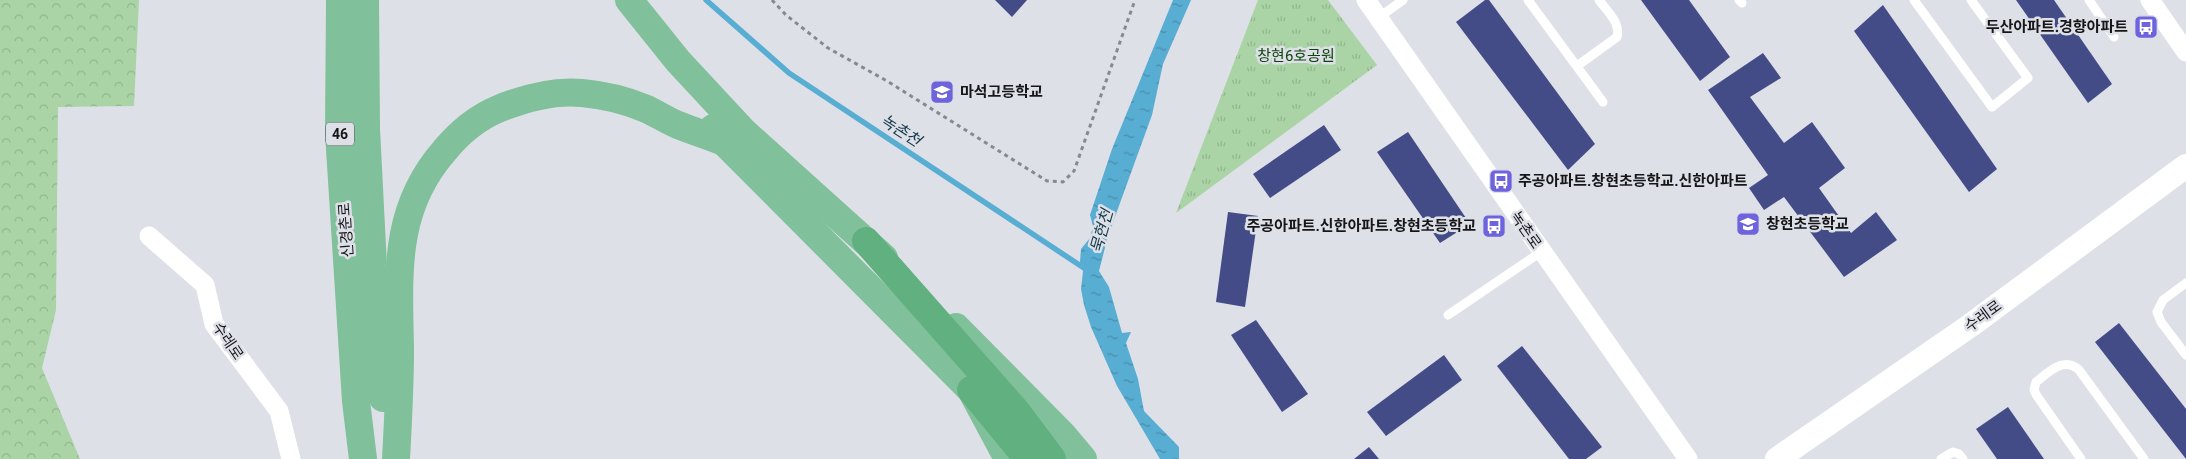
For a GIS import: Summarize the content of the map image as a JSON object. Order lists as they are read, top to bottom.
{
  "streets": {
    "highway": ["46", "신경춘로"],
    "street": ["녹촌로", "수레로"]
  },
  "water": ["녹촌천", "묵현천"],
  "parks": ["창현6호공원"],
  "places": {
    "bus stop": ["두산아파트.경향아파트", "주공아파트.창현초등학교.신한아파트", "주공아파트.신한아파트.창현초등학교"],
    "school or university": ["마석고등학교", "창현초등학교"]
  }
}
